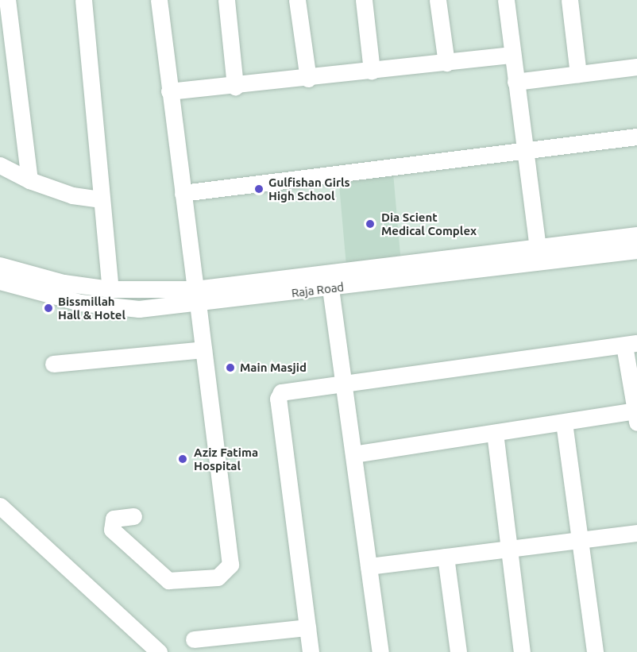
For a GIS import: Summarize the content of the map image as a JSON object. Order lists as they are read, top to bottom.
{
  "streets": {
    "street": ["Raja Road"]
  },
  "places": [
    "Gulfishan Girls High School",
    "Dia Scient Medical Complex",
    "Bissmillah Hall & Hotel",
    "Main Masjid",
    "Aziz Fatima Hospital"
  ]
}
